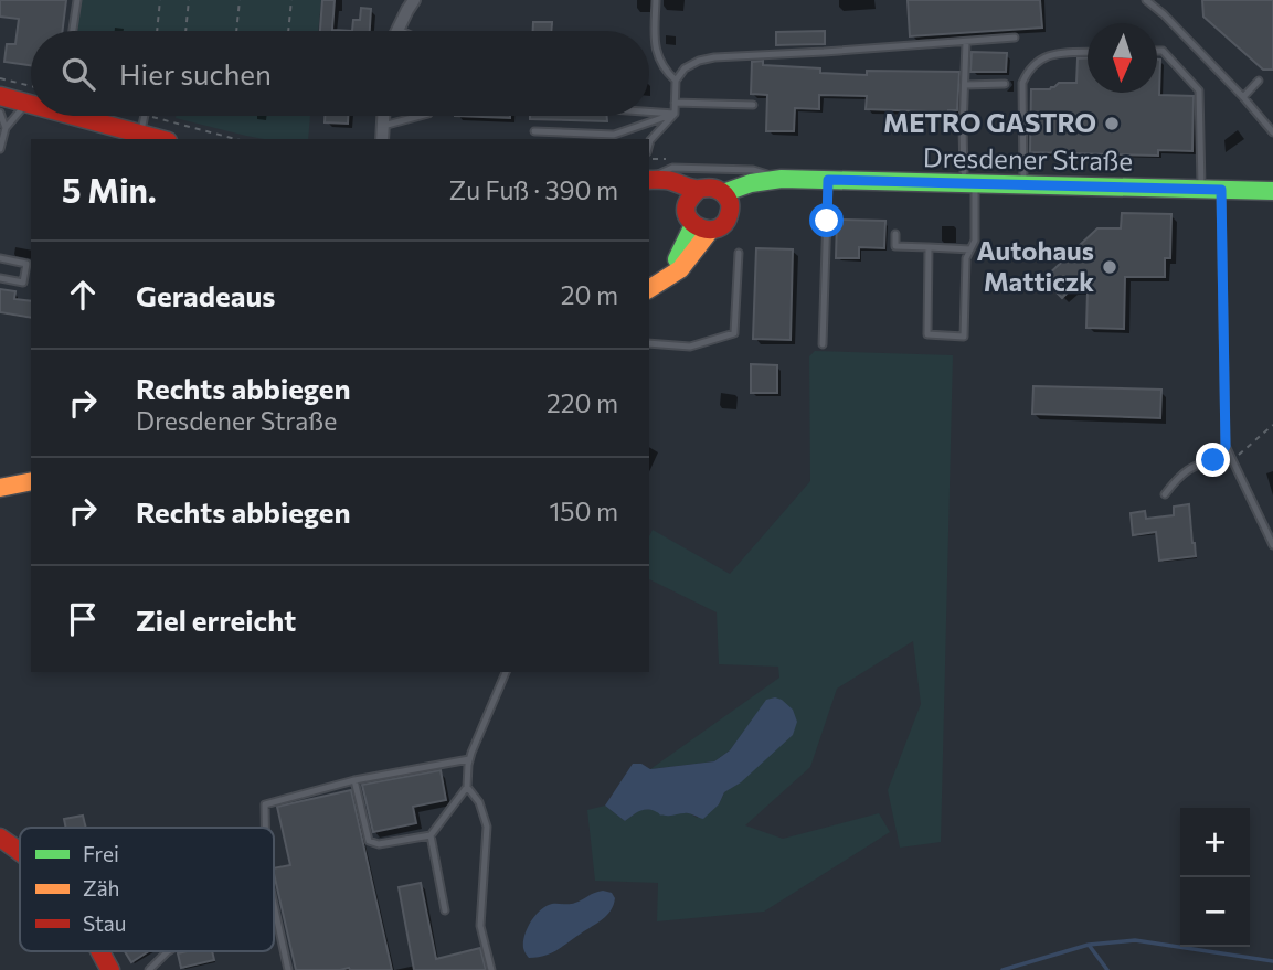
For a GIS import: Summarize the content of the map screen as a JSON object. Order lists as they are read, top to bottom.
{
  "streets": {
    "main road": ["Dresdener Straße"]
  },
  "places": ["METRO GASTRO", "Autohaus Matticzk"],
  "legend": ["Frei", "Zäh", "Stau"],
  "north": "bottom",
  "page": {
    "search": "Hier suchen",
    "heading": ["5 Min.", "Zu Fuß · 390 m"],
    "list": [
      ["Geradeaus", "20 m"],
      ["Rechts abbiegen", "Dresdener Straße", "220 m"],
      ["Rechts abbiegen", "150 m"],
      "Ziel erreicht"
    ],
    "map_buttons": ["+", "−"]
  }
}
